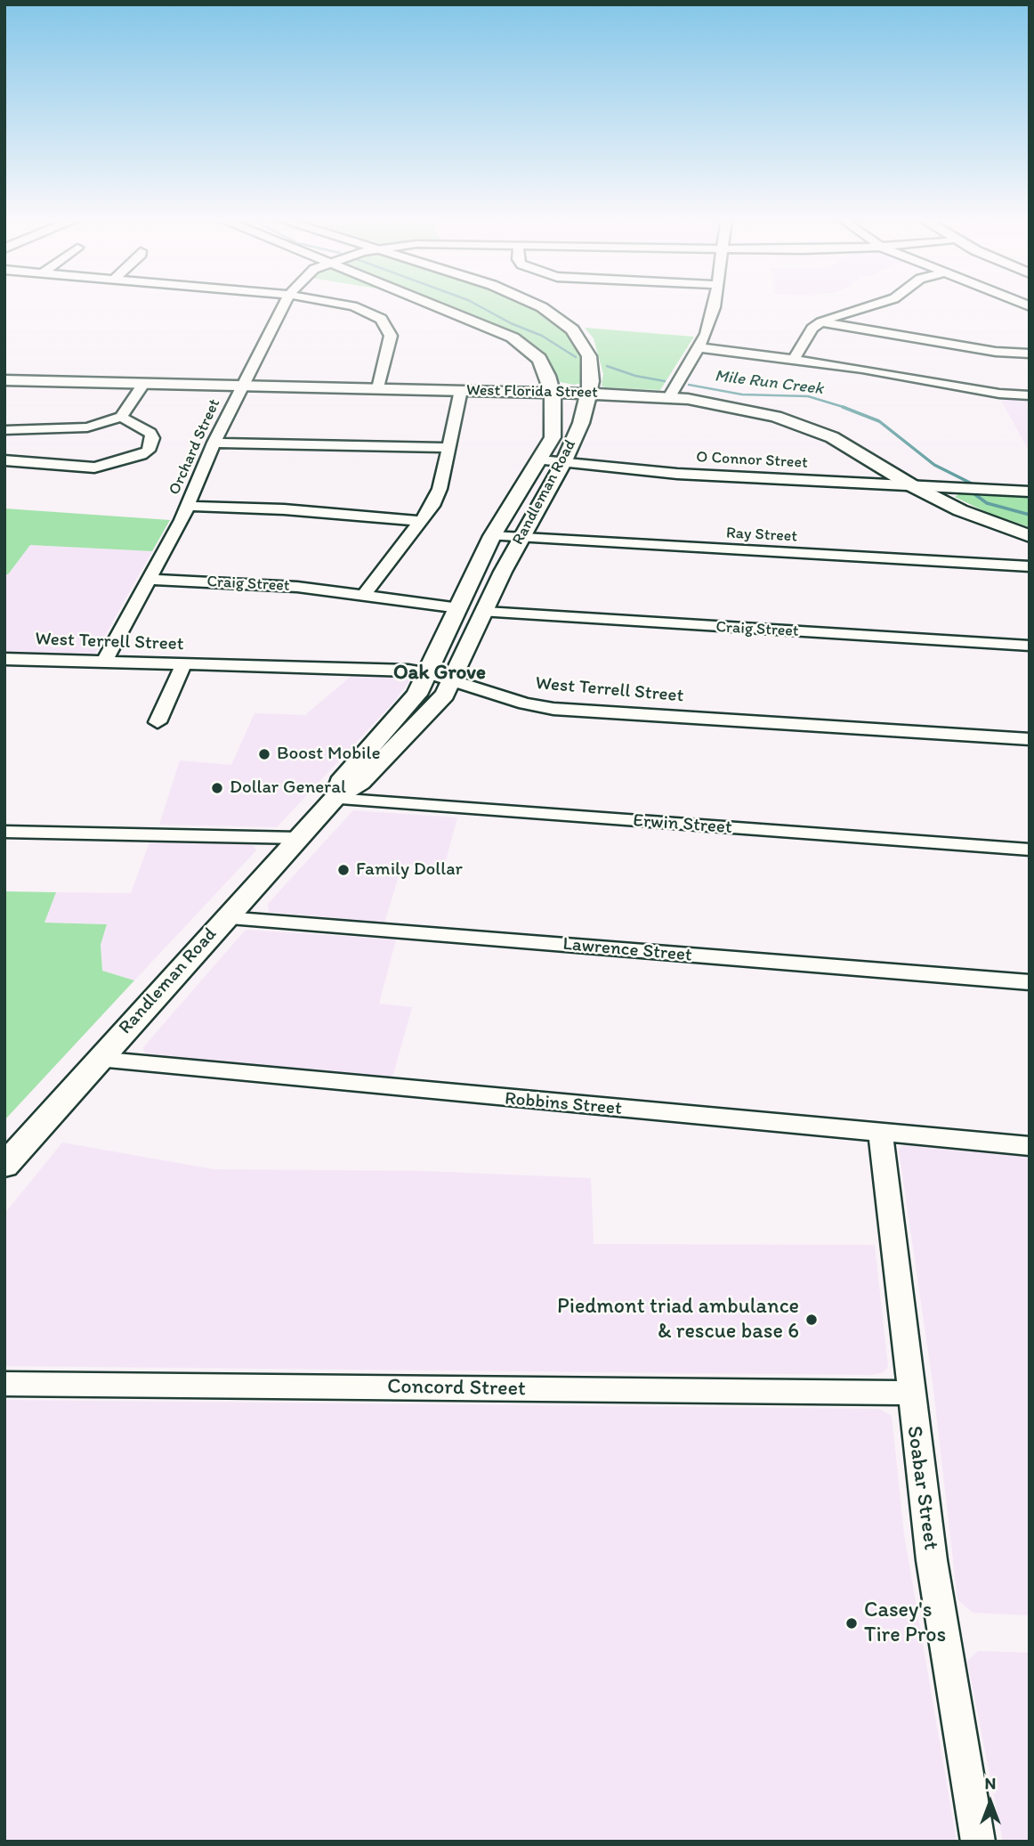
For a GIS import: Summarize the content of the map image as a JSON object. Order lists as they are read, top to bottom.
{
  "streets": {
    "main road": ["West Florida Street", "Randleman Road"],
    "street": [
      "Orchard Street",
      "O Connor Street",
      "Ray Street",
      "Craig Street",
      "West Terrell Street",
      "Erwin Street",
      "Lawrence Street",
      "Robbins Street",
      "Concord Street",
      "Soabar Street"
    ]
  },
  "crossings": [
    ["West Florida Street", "Orchard Street"],
    ["West Florida Street", "O Connor Street"],
    ["West Florida Street", "Randleman Road"],
    ["Orchard Street", "Craig Street"],
    ["Orchard Street", "West Terrell Street"],
    ["O Connor Street", "Randleman Road"],
    ["Randleman Road", "Ray Street"],
    ["Randleman Road", "Craig Street"],
    ["Randleman Road", "West Terrell Street"],
    ["Randleman Road", "Erwin Street"],
    ["Randleman Road", "Lawrence Street"],
    ["Randleman Road", "Robbins Street"],
    ["Robbins Street", "Soabar Street"],
    ["Concord Street", "Soabar Street"]
  ],
  "districts": ["Oak Grove"],
  "water": ["Mile Run Creek"],
  "places": [
    "Boost Mobile",
    "Dollar General",
    "Family Dollar",
    "Piedmont triad ambulance & rescue base 6",
    "Casey's Tire Pros"
  ],
  "north": "top"
}
